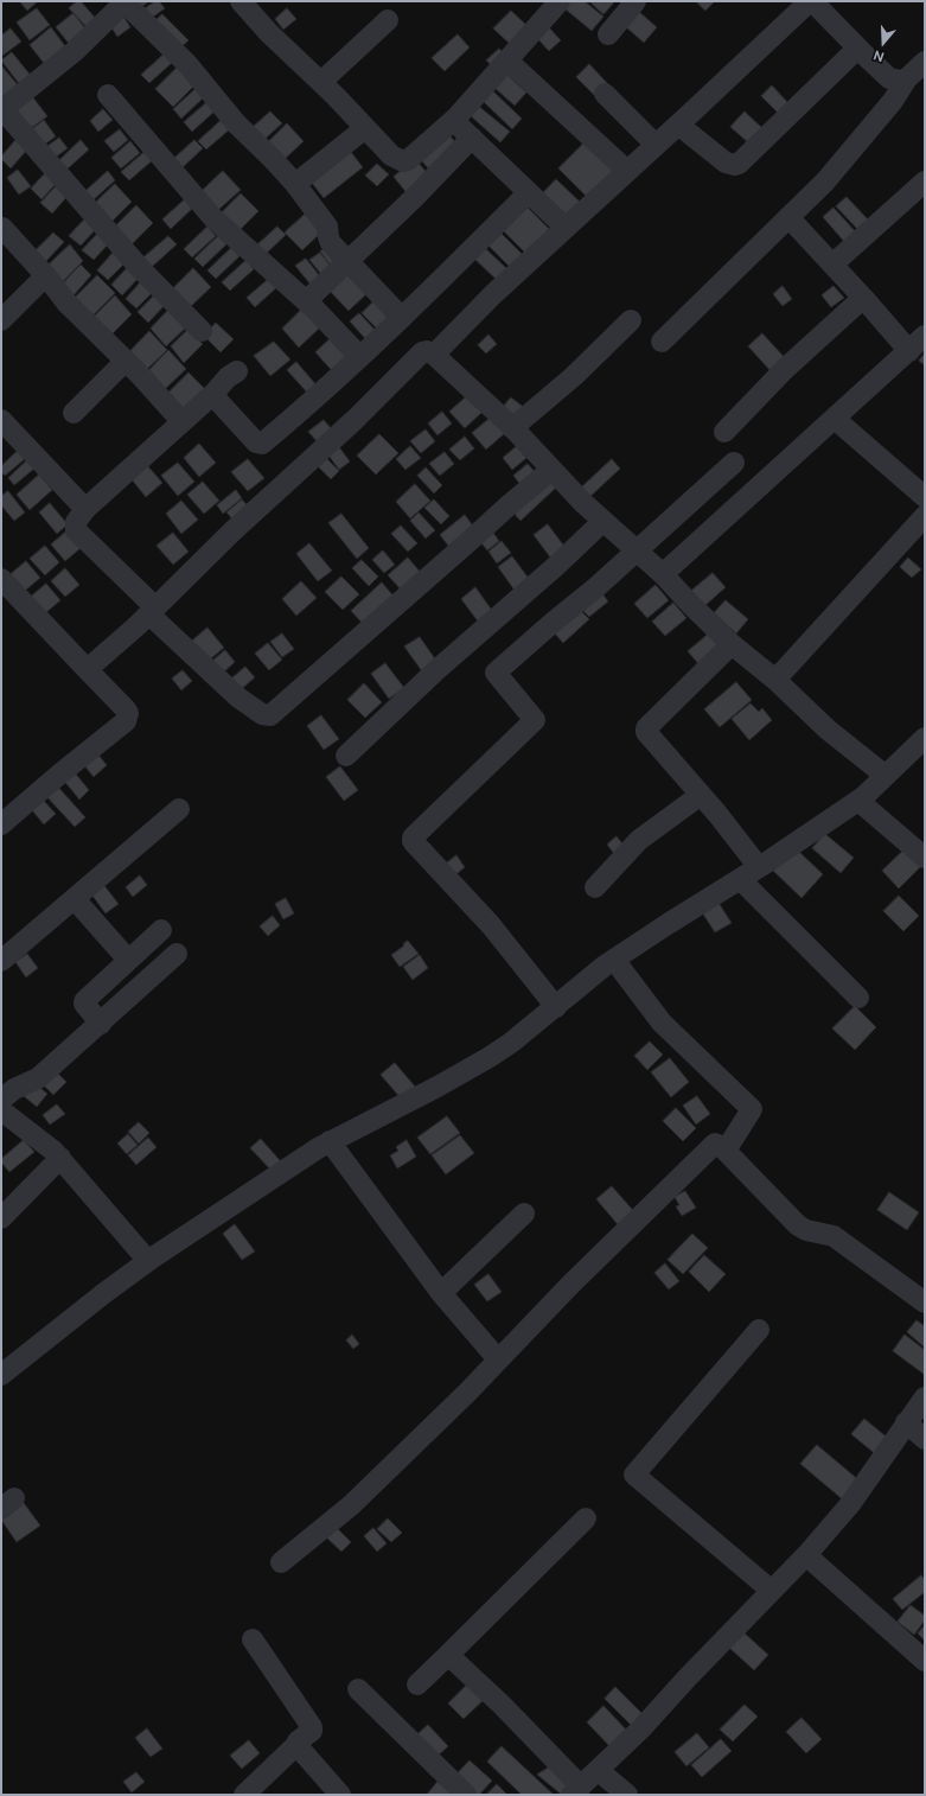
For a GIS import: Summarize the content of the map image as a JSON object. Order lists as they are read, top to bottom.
{
  "north": "bottom"
}
